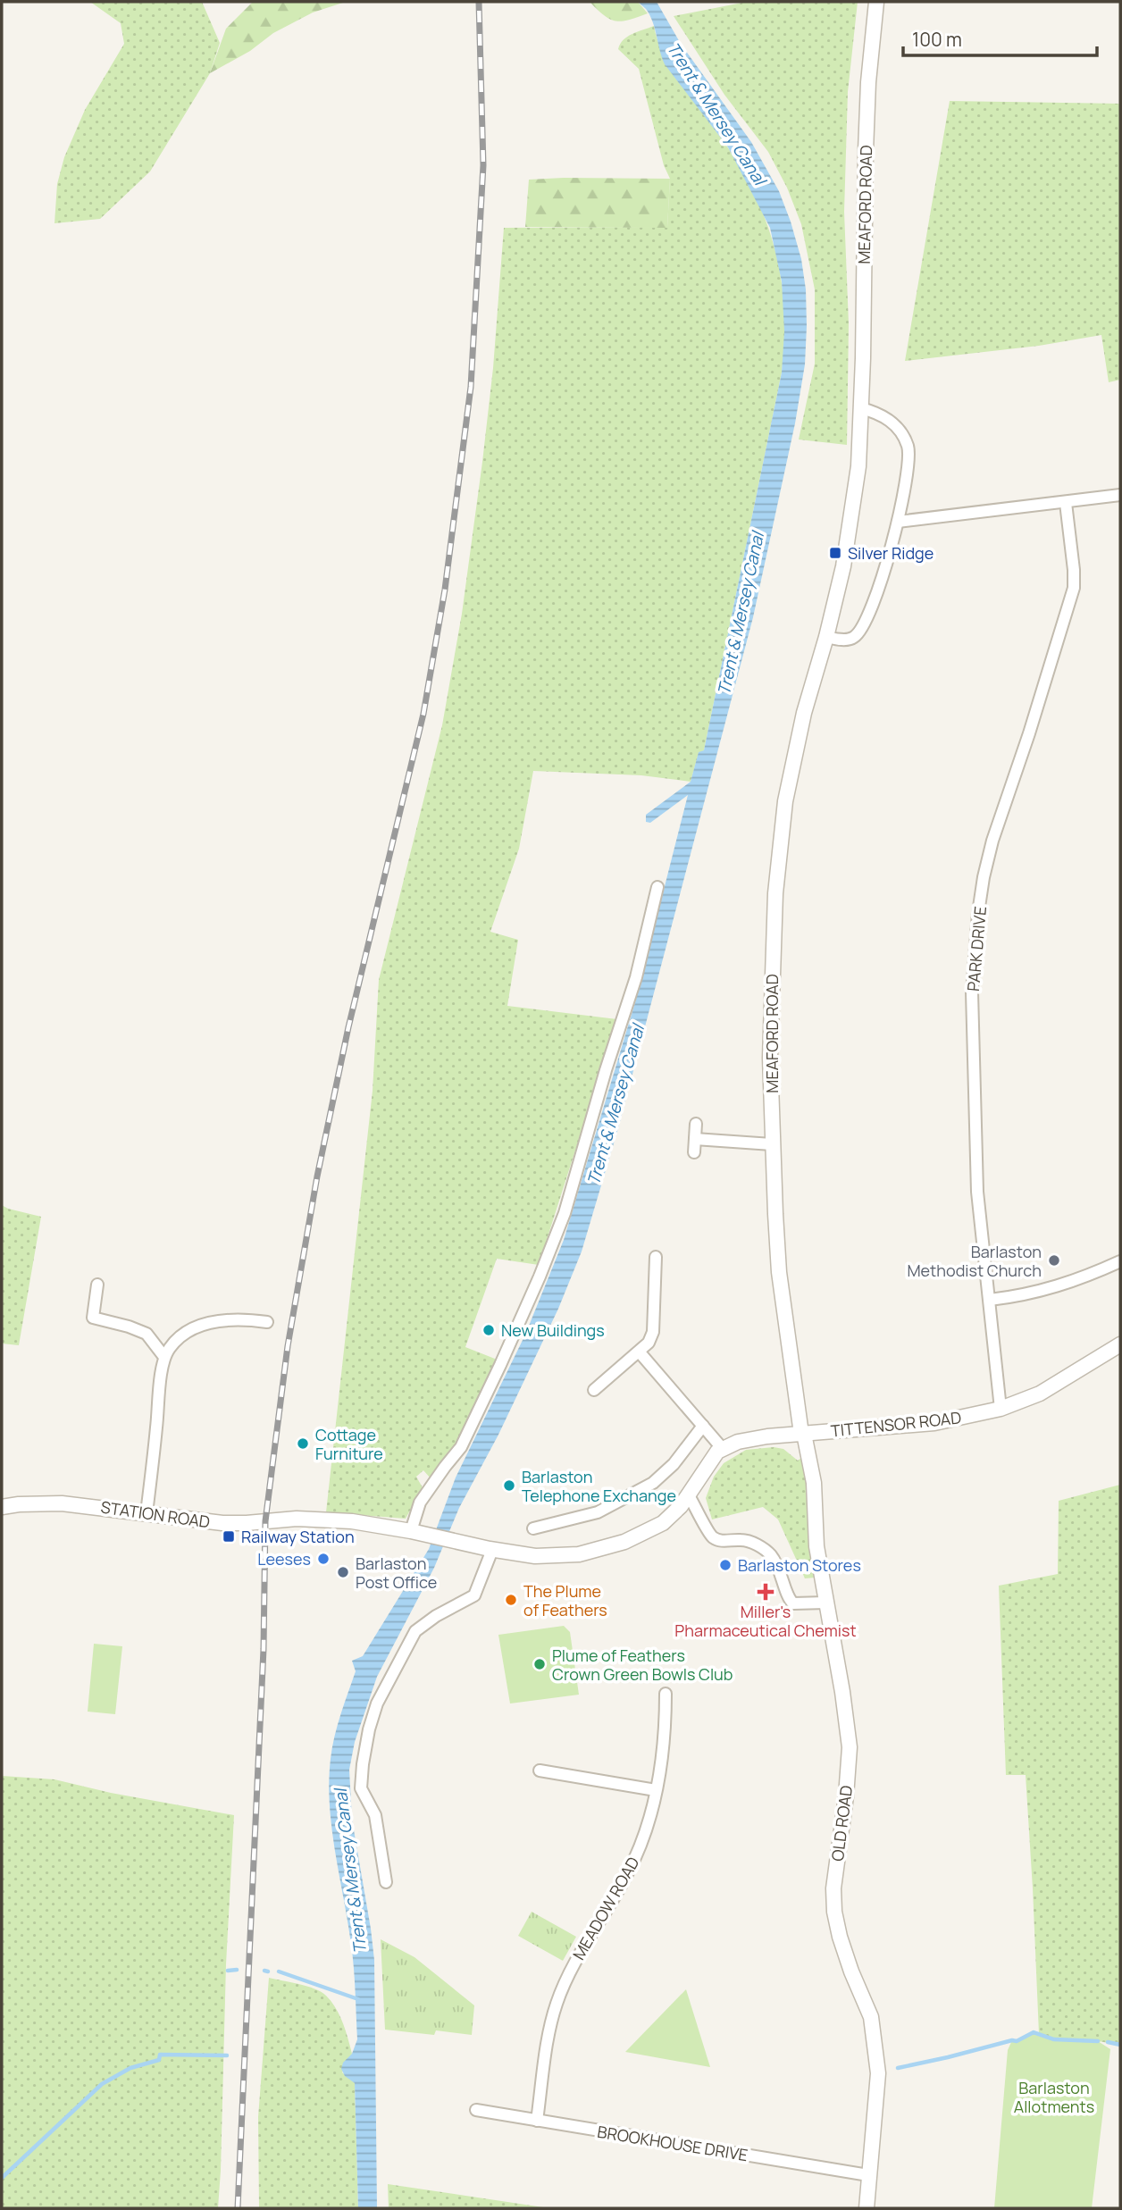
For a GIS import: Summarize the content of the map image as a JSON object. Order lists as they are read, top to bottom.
{
  "streets": {
    "street": [
      "MEAFORD ROAD",
      "PARK DRIVE",
      "TITTENSOR ROAD",
      "STATION ROAD",
      "OLD ROAD",
      "MEADOW ROAD",
      "BROOKHOUSE DRIVE"
    ]
  },
  "crossings": [
    ["MEAFORD ROAD", "TITTENSOR ROAD"],
    ["MEAFORD ROAD", "OLD ROAD"],
    ["PARK DRIVE", "TITTENSOR ROAD"],
    ["TITTENSOR ROAD", "OLD ROAD"],
    ["OLD ROAD", "BROOKHOUSE DRIVE"],
    ["MEADOW ROAD", "BROOKHOUSE DRIVE"]
  ],
  "water": ["Trent & Mersey Canal"],
  "parks": ["Barlaston Allotments"],
  "places": {
    "transit": ["Silver Ridge", "Railway Station"],
    "other": [
      "Barlaston Methodist Church",
      "New Buildings",
      "Cottage Furniture",
      "Barlaston Telephone Exchange",
      "Leeses",
      "Barlaston Stores",
      "Barlaston Post Office",
      "The Plume of Feathers",
      "Plume of Feathers Crown Green Bowls Club"
    ],
    "health": ["Miller's Pharmaceutical Chemist"]
  },
  "scale_bar": "100 m"
}
